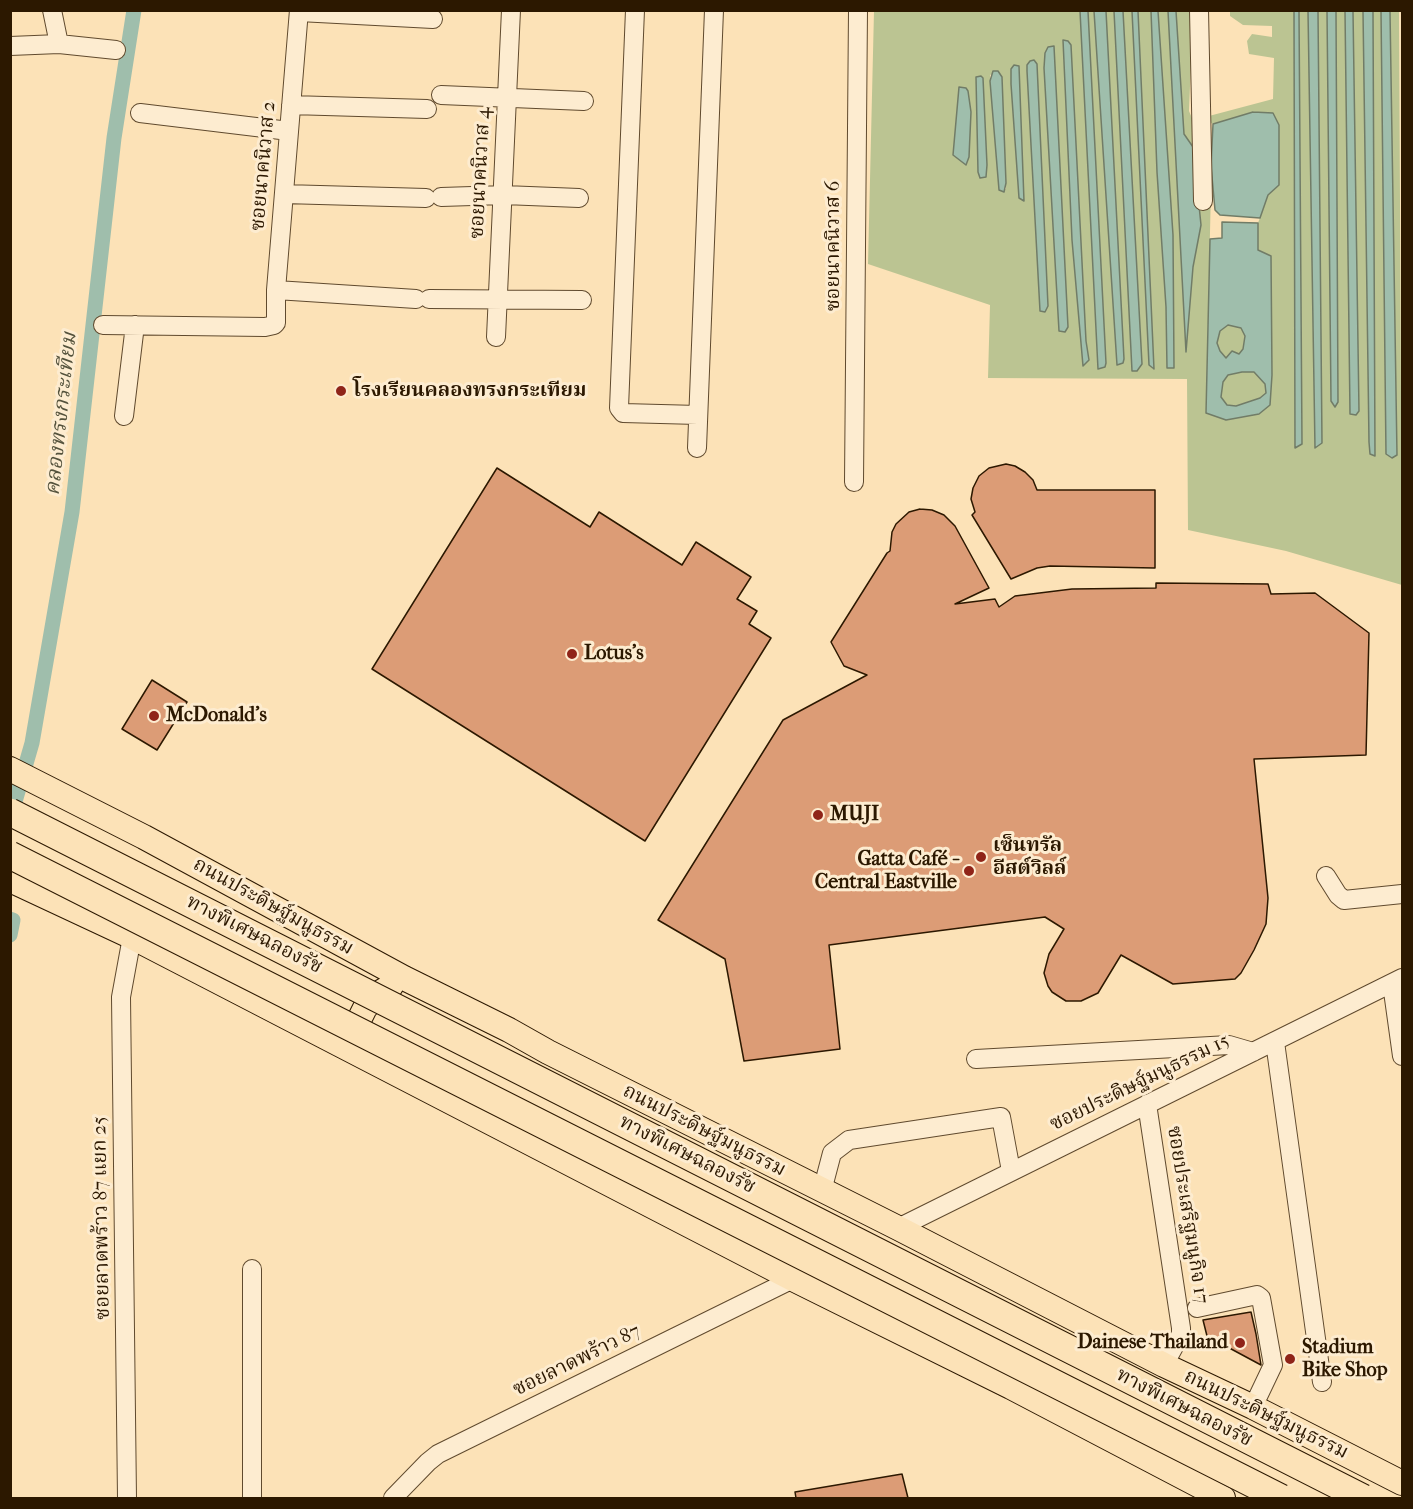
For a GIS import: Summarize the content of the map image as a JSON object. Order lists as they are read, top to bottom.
{
  "streets": {
    "highway": ["ทางพิเศษฉลองรัช"],
    "main road": ["ถนนประดิษฐ์มนูธรรม"],
    "street": [
      "ซอยนาคนิวาส 2",
      "ซอยนาคนิวาส 4",
      "ซอยนาคนิวาส 6",
      "ซอยประดิษฐ์มนูธรรม 15",
      "ซอยประเสริฐมนูกิจ 17",
      "ซอยลาดพร้าว 87 แยก 25",
      "ซอยลาดพร้าว 87"
    ]
  },
  "crossings": [
    ["ถนนประดิษฐ์มนูธรรม", "ซอยประดิษฐ์มนูธรรม 15"],
    ["ถนนประดิษฐ์มนูธรรม", "ซอยประเสริฐมนูกิจ 17"],
    ["ซอยประดิษฐ์มนูธรรม 15", "ซอยประเสริฐมนูกิจ 17"]
  ],
  "water": ["คลองทรงกระเทียม"],
  "places": [
    "โรงเรียนคลองทรงกระเทียม",
    "Lotus's",
    "McDonald's",
    "MUJI",
    "เซ็นทรัล อีสต์วิลล์",
    "Gatta Café - Central Eastville",
    "Dainese Thailand",
    "Stadium Bike Shop"
  ]
}
